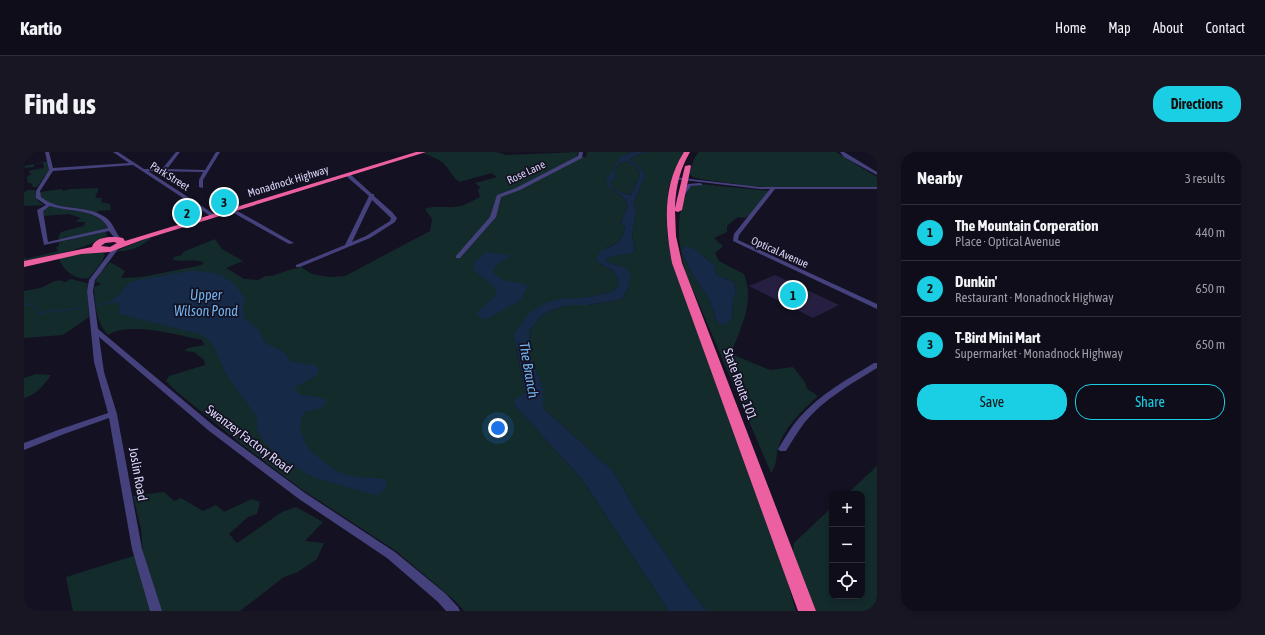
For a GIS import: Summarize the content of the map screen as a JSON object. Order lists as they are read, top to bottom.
{
  "streets": {
    "highway": ["Monadnock Highway", "State Route 101"],
    "street": [
      "Rose Lane",
      "Park Street",
      "Optical Avenue",
      "Swanzey Factory Road",
      "Joslin Road"
    ]
  },
  "crossings": [
    ["Park Street", "Monadnock Highway"],
    ["Swanzey Factory Road", "Joslin Road"]
  ],
  "water": ["Upper Wilson Pond", "The Branch"],
  "page": {
    "header": "Kartio",
    "nav": [
      "Home",
      "Map",
      "About",
      "Contact"
    ],
    "buttons": [
      "Directions",
      ["Save", "Share"]
    ],
    "title": "Find us",
    "heading": ["Nearby", "3 results"],
    "pins": ["3", "2", "1"],
    "list": [
      {
        "mark": "1",
        "name": "The Mountain Corperation",
        "note": "Place · Optical Avenue",
        "value": "440 m"
      },
      {
        "mark": "2",
        "name": "Dunkin'",
        "note": "Restaurant · Monadnock Highway",
        "value": "650 m"
      },
      {
        "mark": "3",
        "name": "T-Bird Mini Mart",
        "note": "Supermarket · Monadnock Highway",
        "value": "650 m"
      }
    ],
    "map_buttons": ["+", "−"]
  }
}
